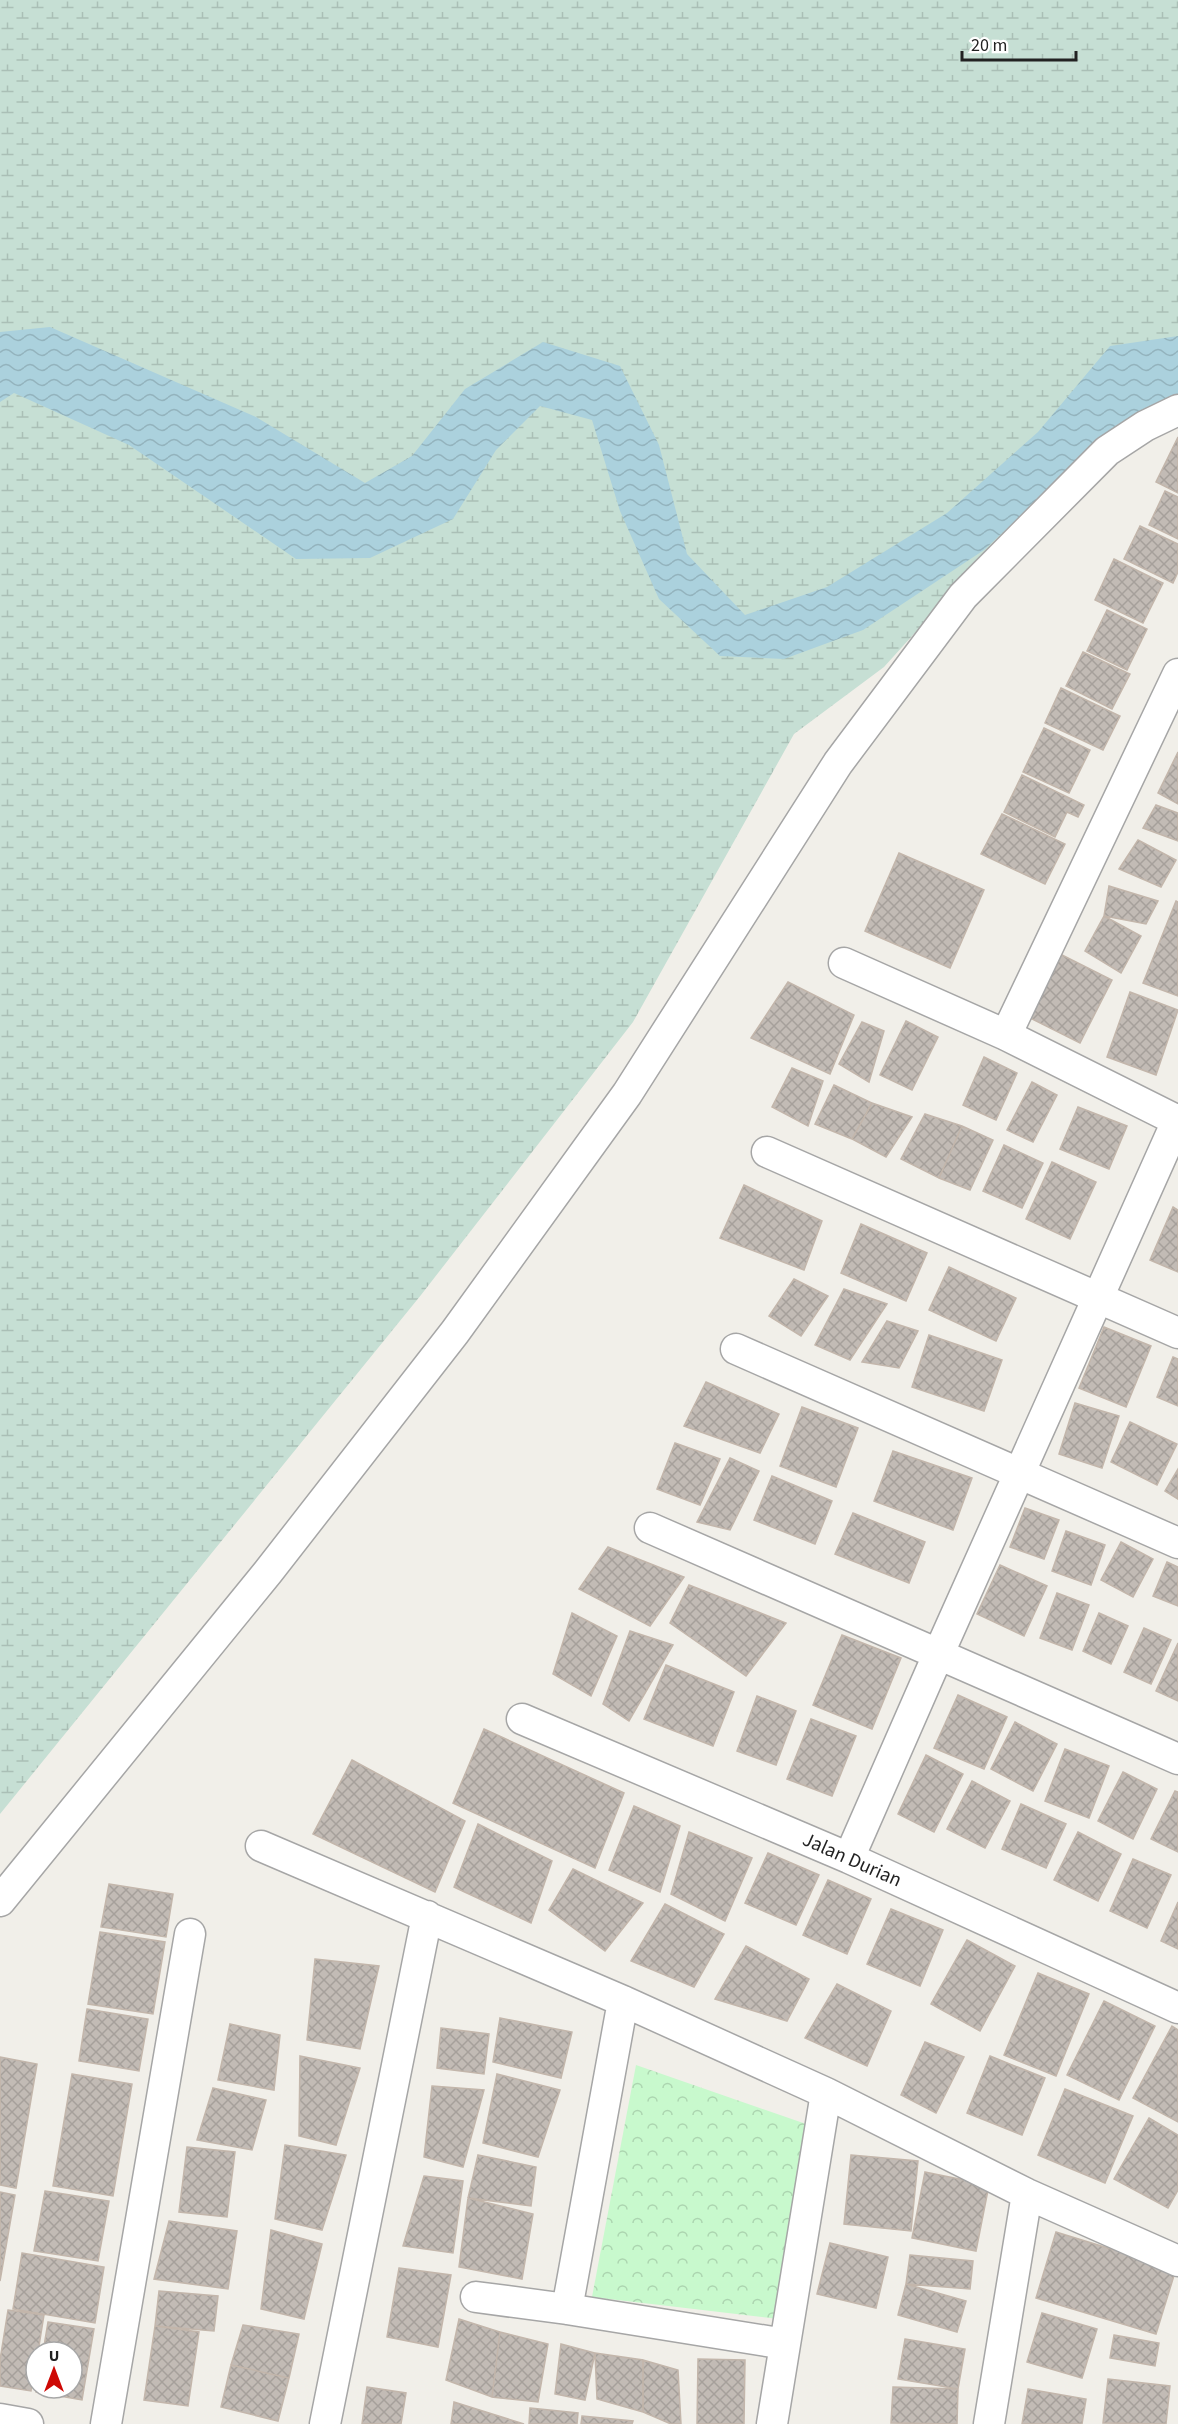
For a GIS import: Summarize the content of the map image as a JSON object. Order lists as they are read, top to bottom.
{
  "streets": {
    "street": ["Jalan Durian"]
  },
  "scale_bar": "20 m",
  "north": "top"
}
